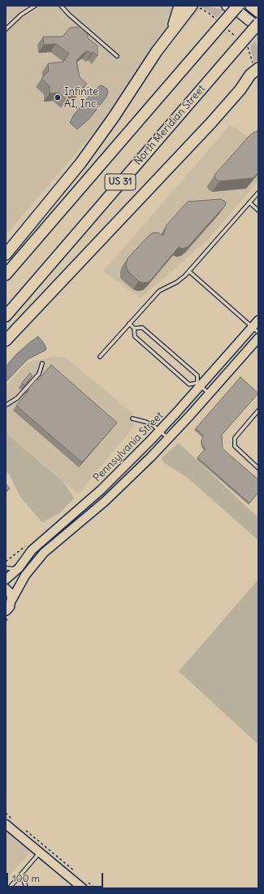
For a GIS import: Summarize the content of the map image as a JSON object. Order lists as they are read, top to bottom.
{
  "streets": {
    "highway": ["North Meridian Street", "US 31"],
    "main road": ["Pennsylvania Street"]
  },
  "places": ["Infinite AI, Inc."],
  "scale_bar": "100 m"
}
